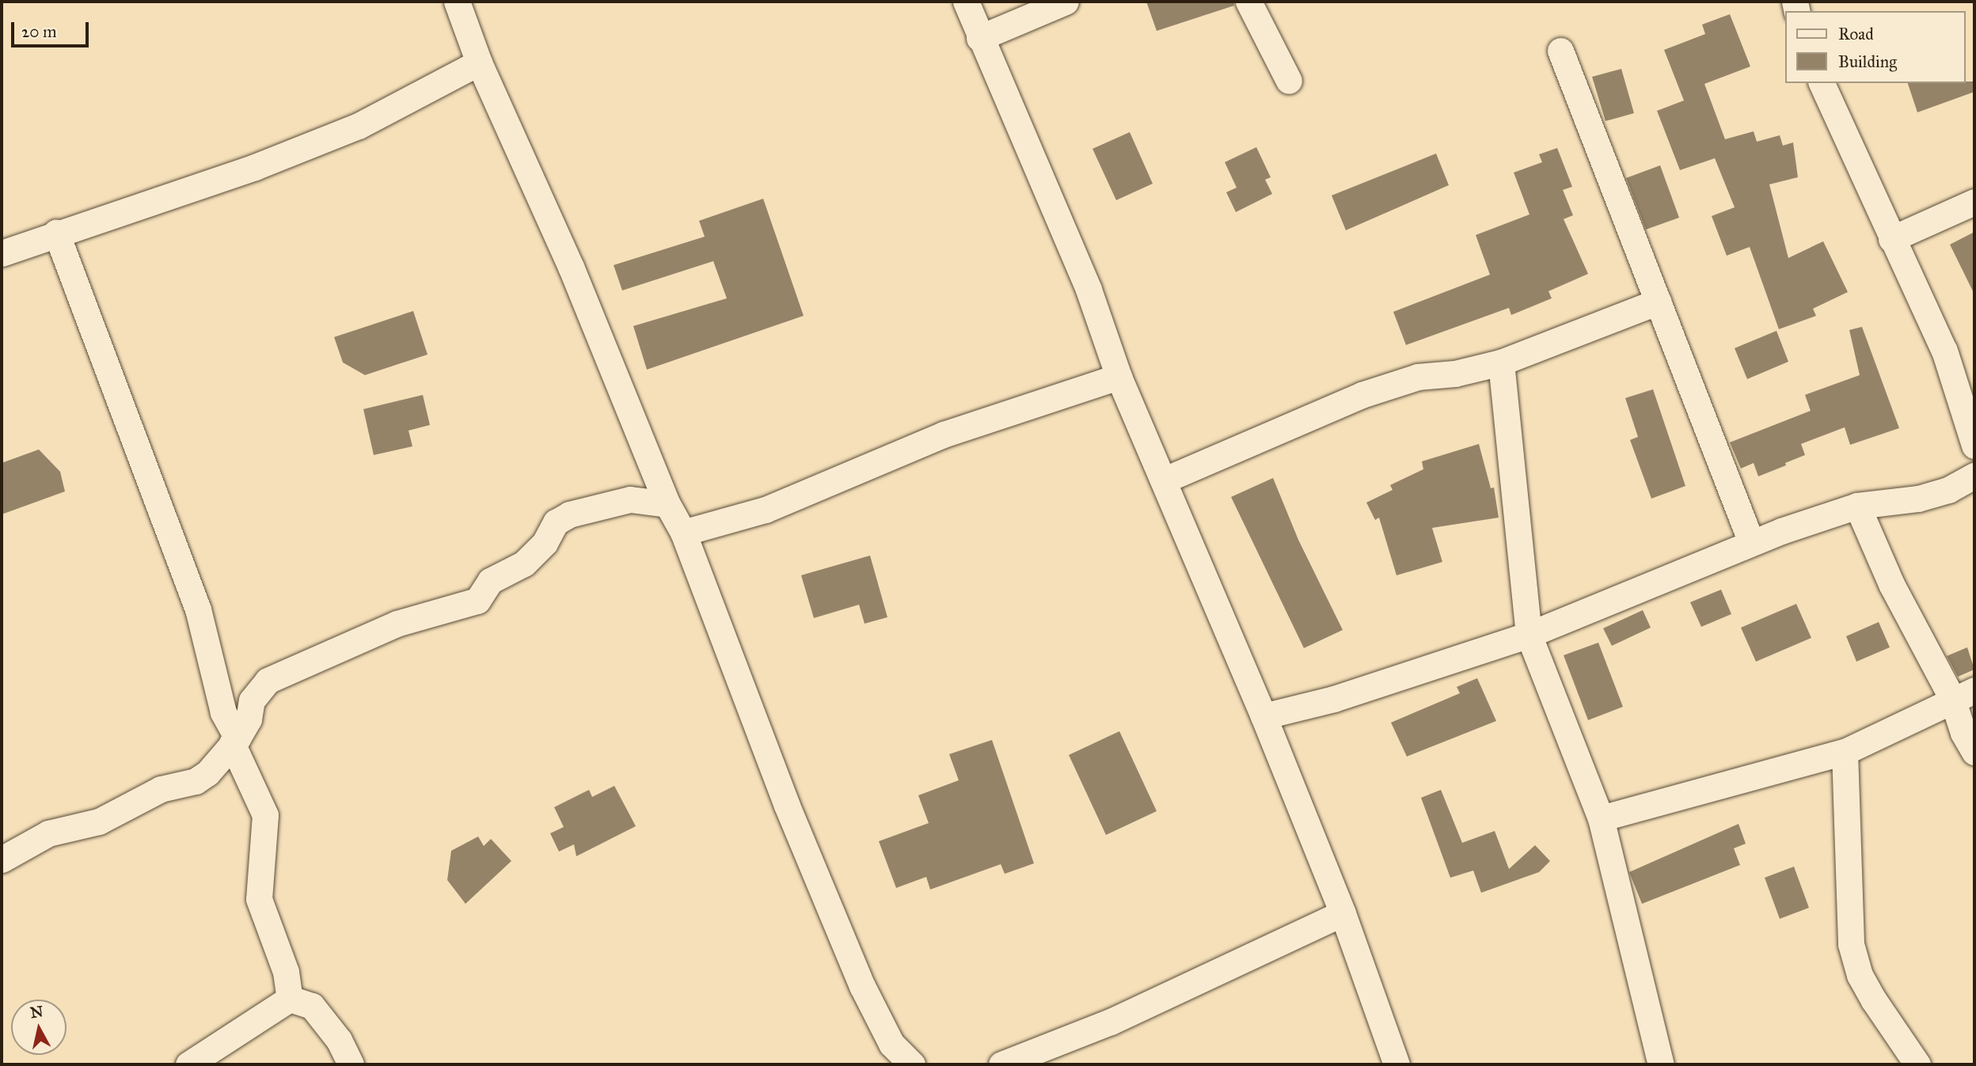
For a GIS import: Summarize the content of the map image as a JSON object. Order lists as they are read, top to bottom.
{
  "legend": ["Road", "Building"],
  "scale_bar": "20 m",
  "north": "top"
}
